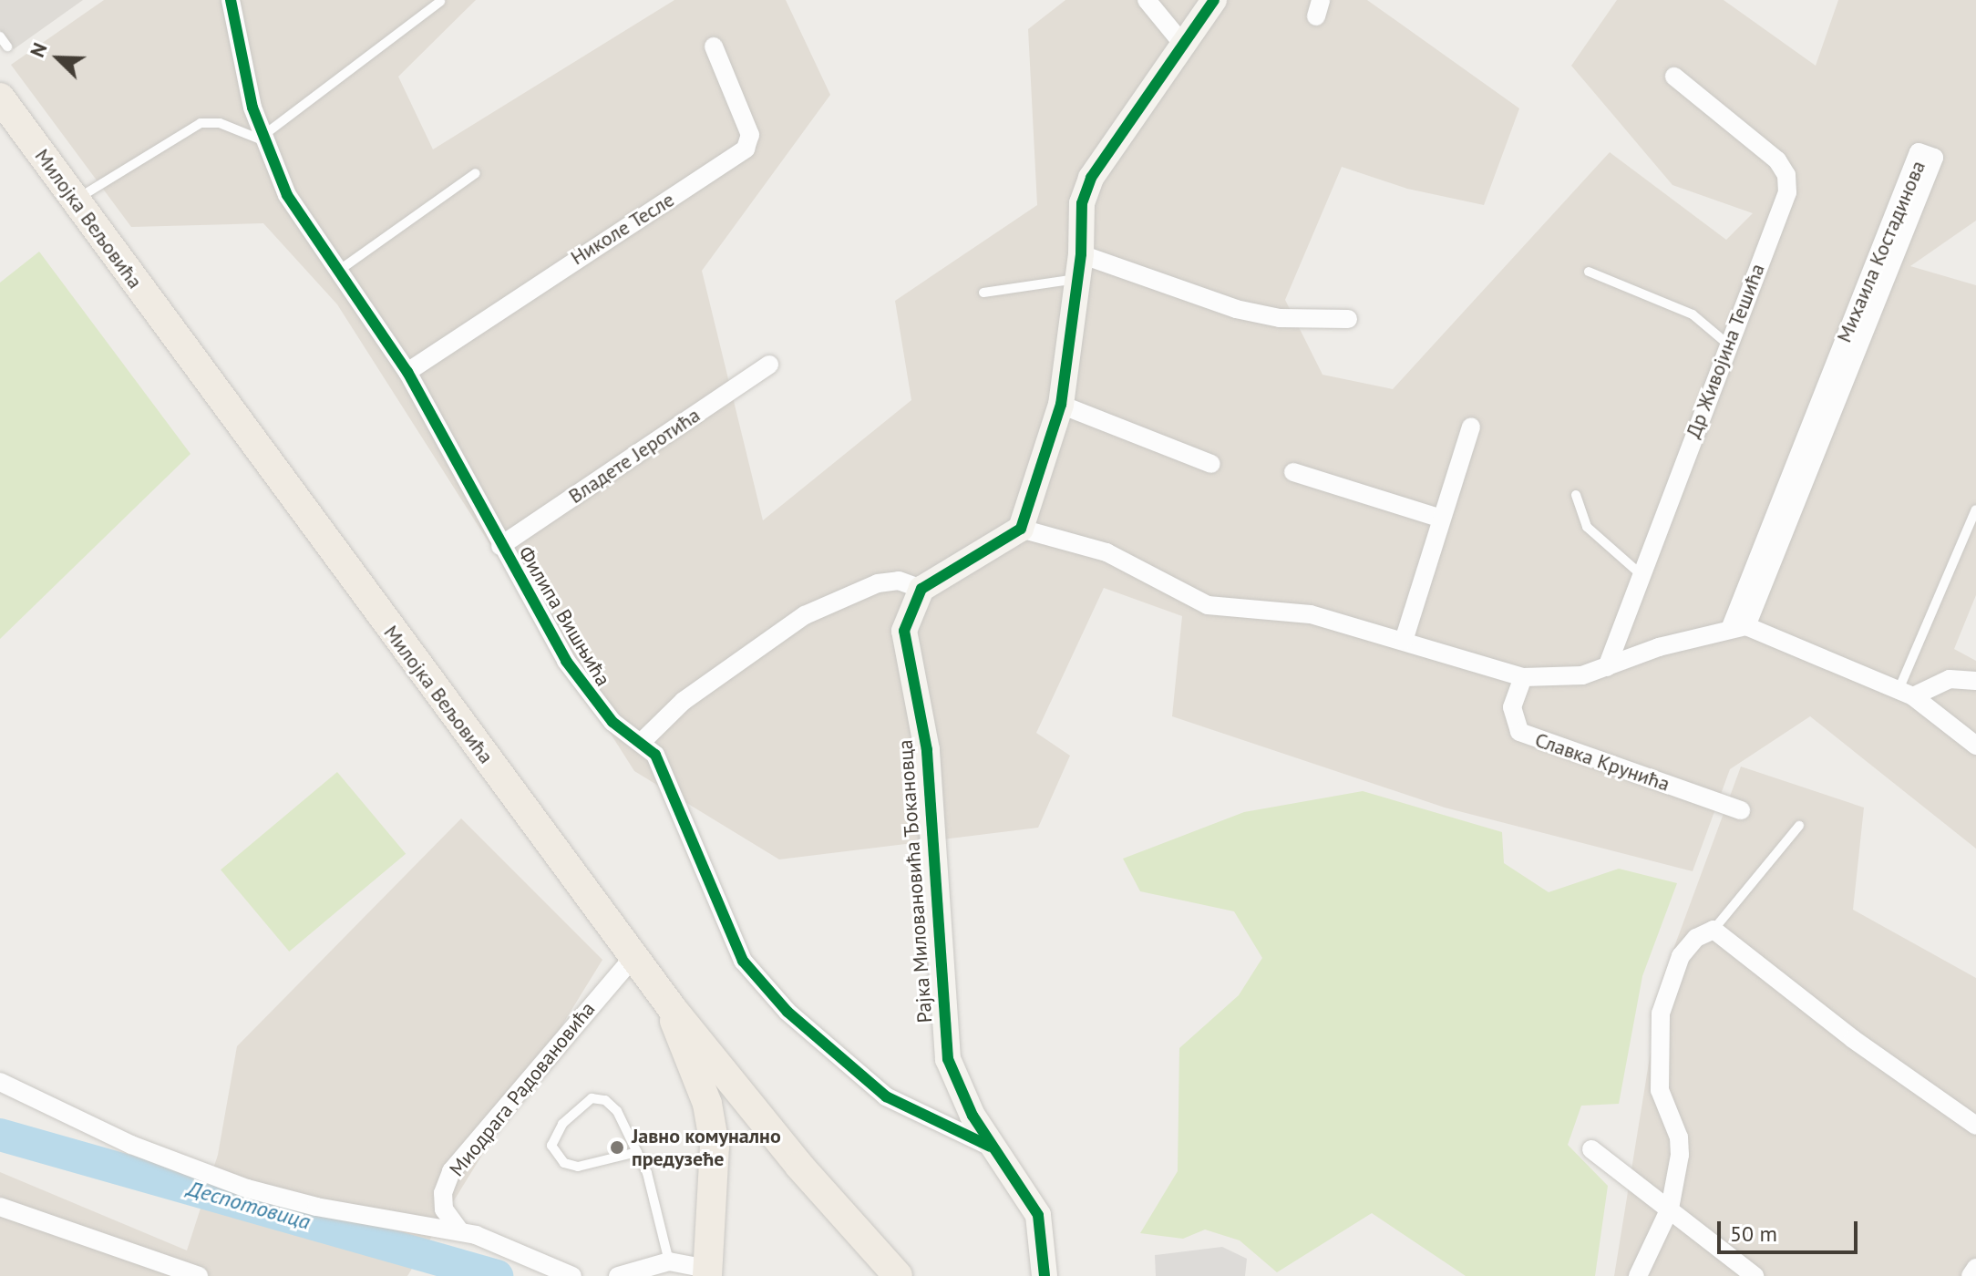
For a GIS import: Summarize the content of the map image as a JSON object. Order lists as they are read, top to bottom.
{
  "streets": {
    "main road": ["Милојка Вељовића"],
    "street": [
      "Николе Тесле",
      "Михаила Костадинова",
      "Др Живојина Тешића",
      "Владете Јеротића",
      "Филипа Вишњића",
      "Славка Крунића",
      "Рајка Миловановића Ђокановца",
      "Миодрага Радовановића"
    ]
  },
  "crossings": [
    ["Милојка Вељовића", "Миодрага Радовановића"],
    ["Николе Тесле", "Филипа Вишњића"],
    ["Владете Јеротића", "Филипа Вишњића"],
    ["Филипа Вишњића", "Рајка Миловановића Ђокановца"]
  ],
  "water": ["Деспотовица"],
  "places": ["Јавно комунално предузеће"],
  "scale_bar": "50 m",
  "north": "top left"
}
